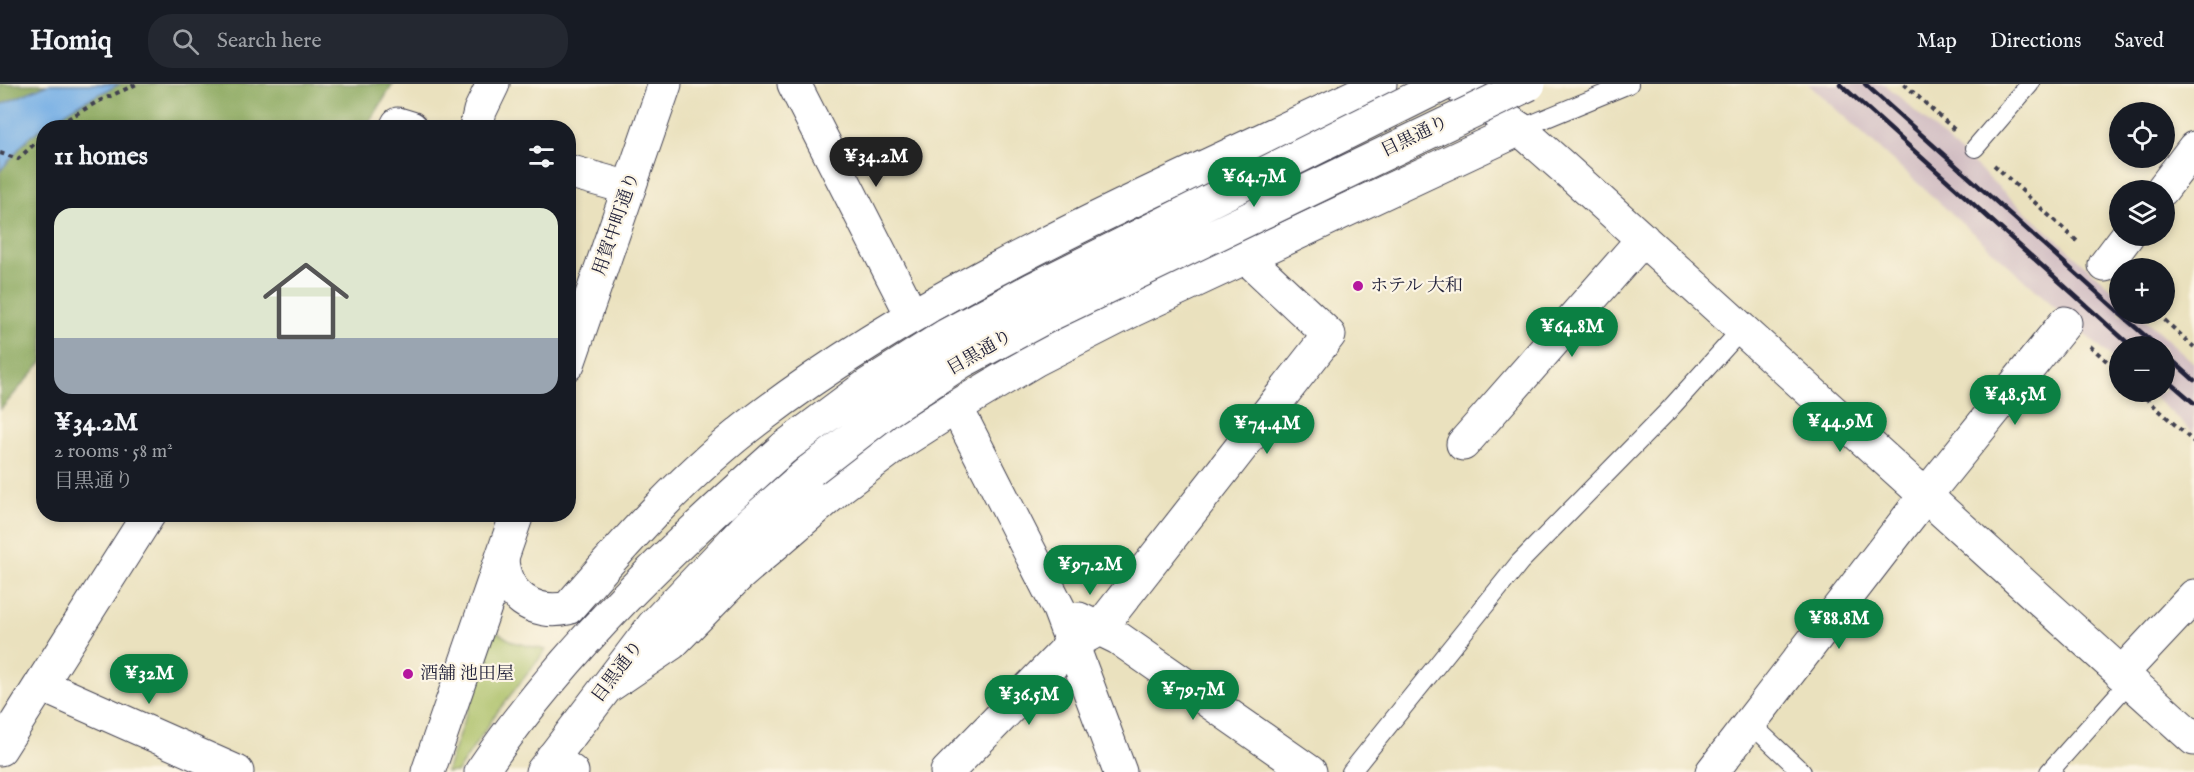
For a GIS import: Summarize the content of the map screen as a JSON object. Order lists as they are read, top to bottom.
{
  "streets": {
    "street": ["目黒通り", "用賀中町通り"]
  },
  "places": ["ホテル 大和", "酒舗 池田屋"],
  "page": {
    "header": "Homiq",
    "search": "Search here",
    "nav": ["Map", "Directions", "Saved"],
    "map_buttons": ["+", "−"],
    "heading": "11 homes",
    "price": [
      "¥34.2M",
      "¥64.7M",
      "¥64.8M",
      "¥48.5M",
      "¥44.9M",
      "¥74.4M",
      "¥97.2M",
      "¥88.8M",
      "¥32M",
      "¥79.7M",
      "¥36.5M"
    ],
    "list": [
      {
        "name": "¥34.2M",
        "note": "2 rooms · 58 m² · 目黒通り"
      }
    ]
  }
}
